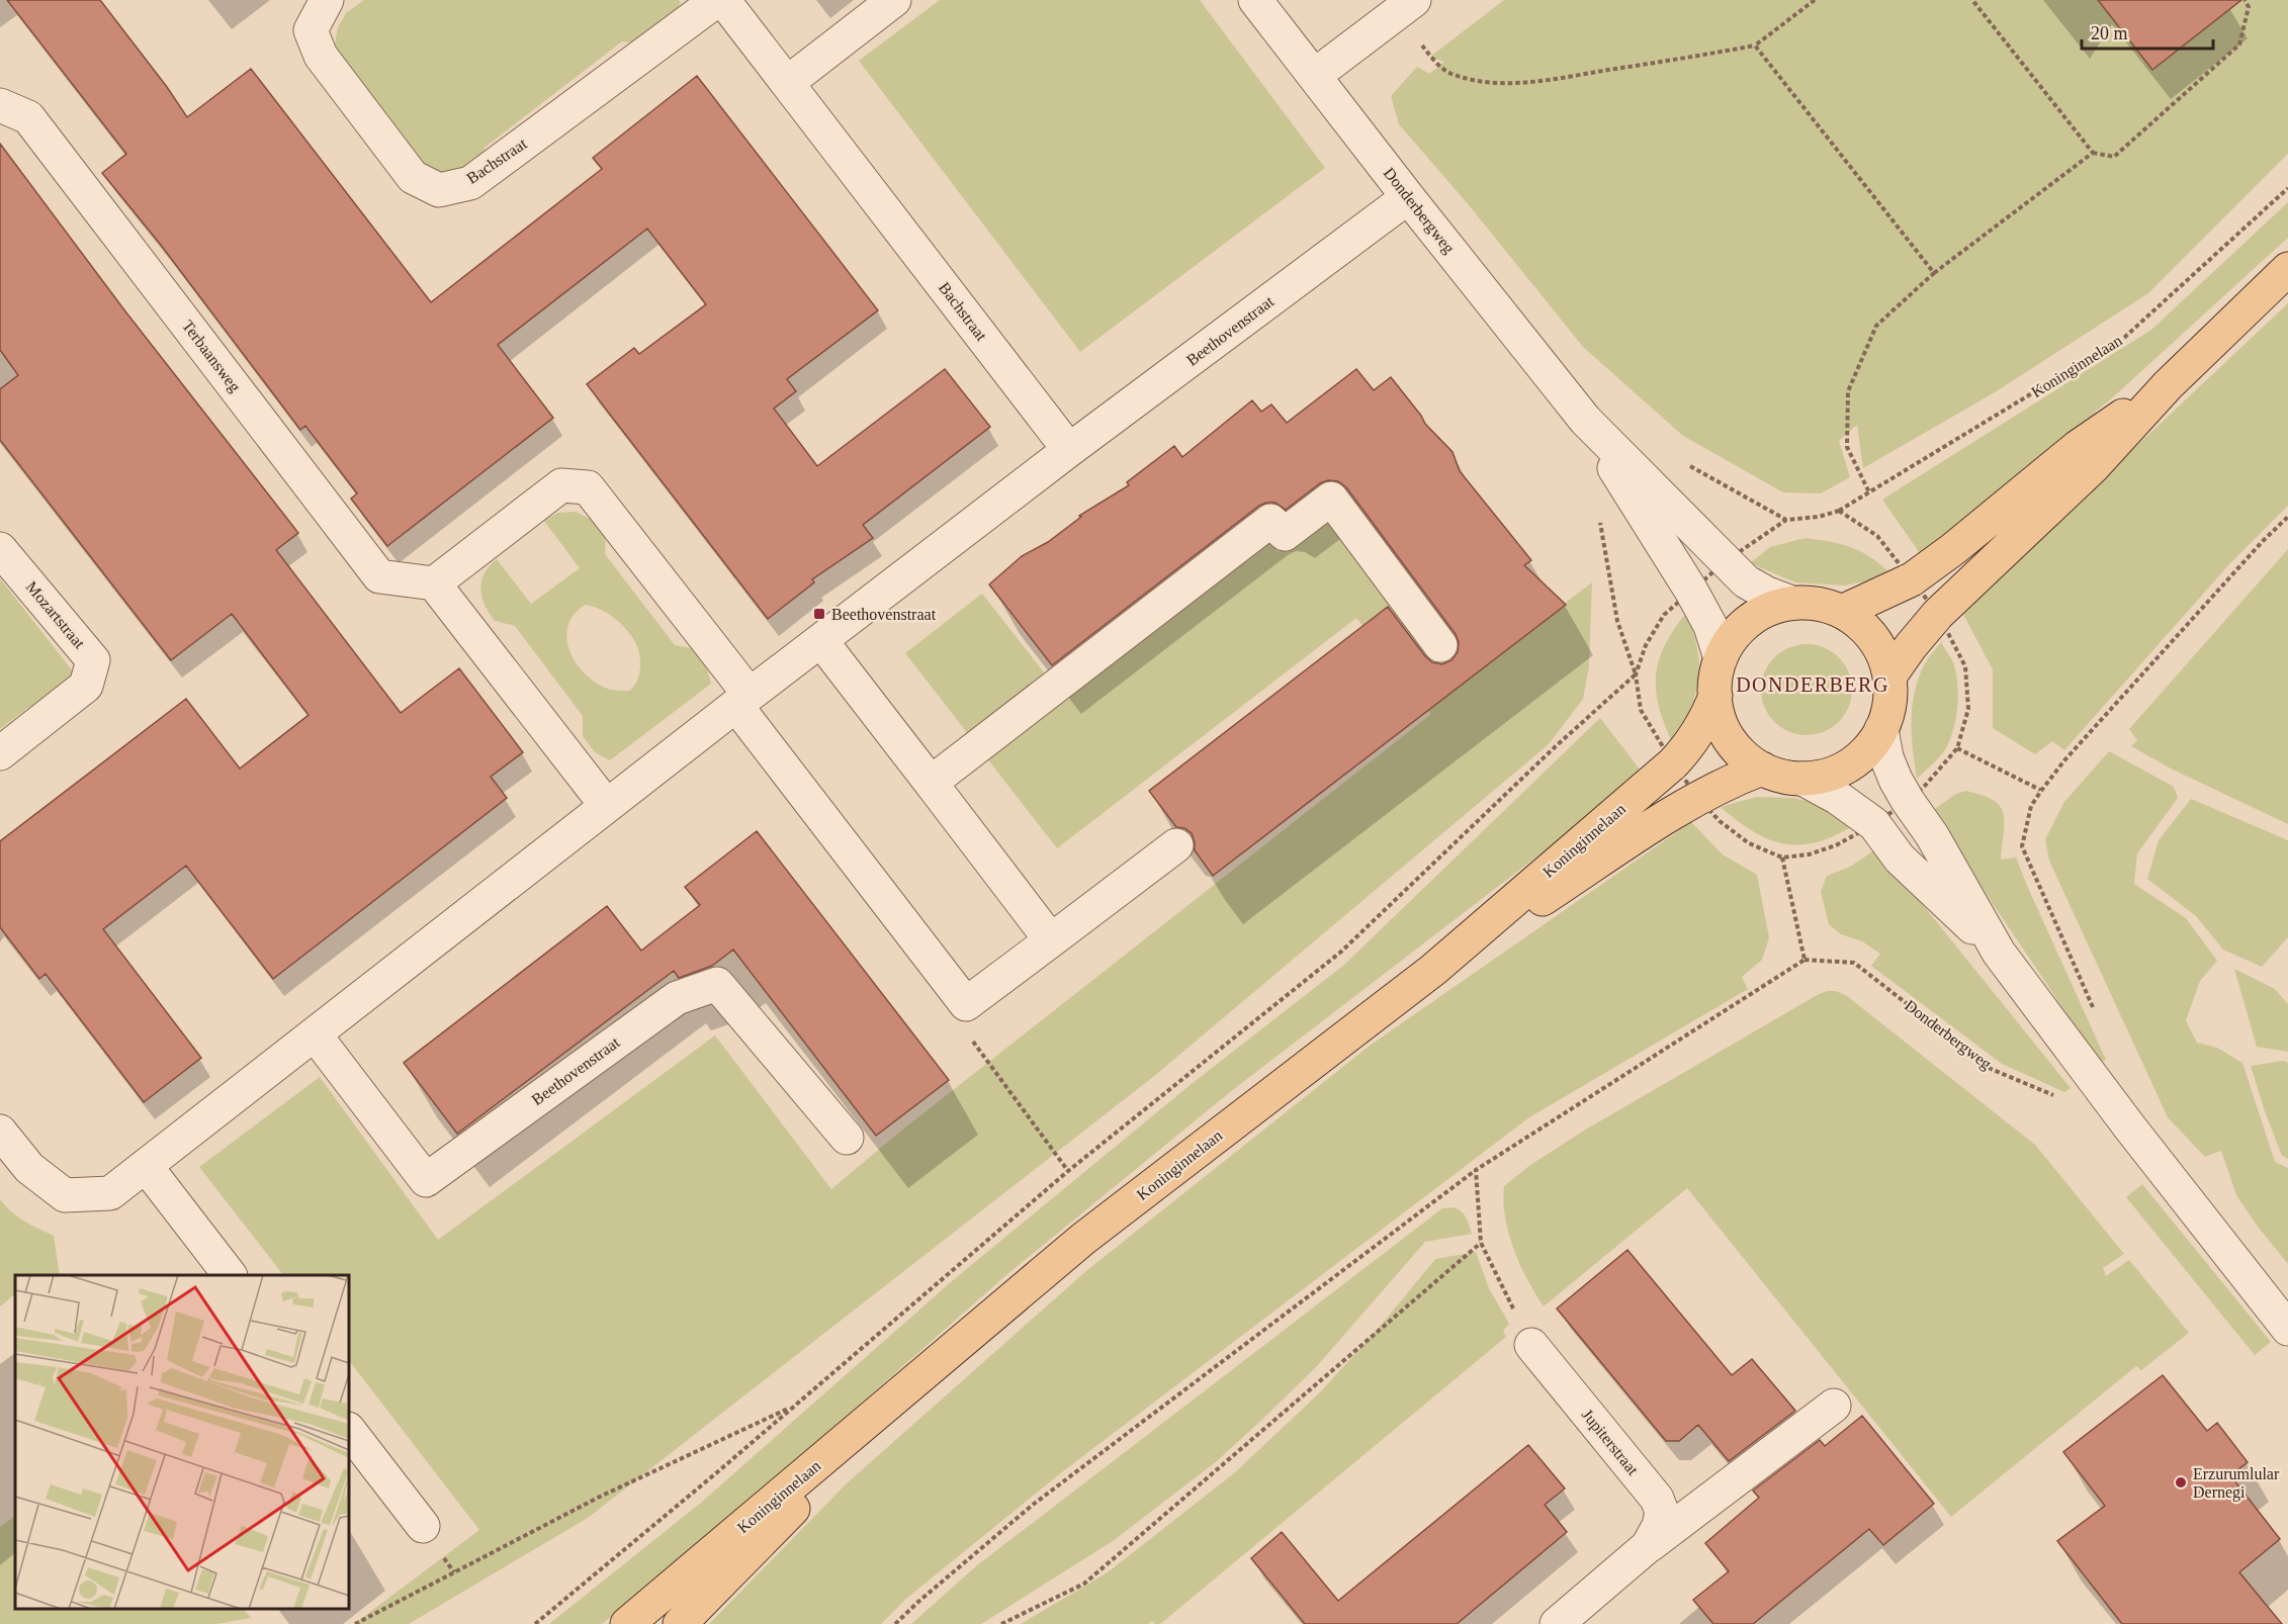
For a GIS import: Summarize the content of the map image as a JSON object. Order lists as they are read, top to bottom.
{
  "streets": {
    "main road": ["Koninginnelaan"],
    "street": [
      "Bachstraat",
      "Donderbergweg",
      "Beethovenstraat",
      "Terbaansweg",
      "Mozartstraat",
      "Jupiterstraat"
    ]
  },
  "crossings": [
    ["Bachstraat", "Beethovenstraat"],
    ["Donderbergweg", "Beethovenstraat"],
    ["Donderbergweg", "Koninginnelaan"]
  ],
  "districts": ["DONDERBERG"],
  "places": {
    "transit": ["Beethovenstraat"],
    "other": ["Erzurumlular Dernegi"]
  },
  "scale_bar": "20 m"
}
